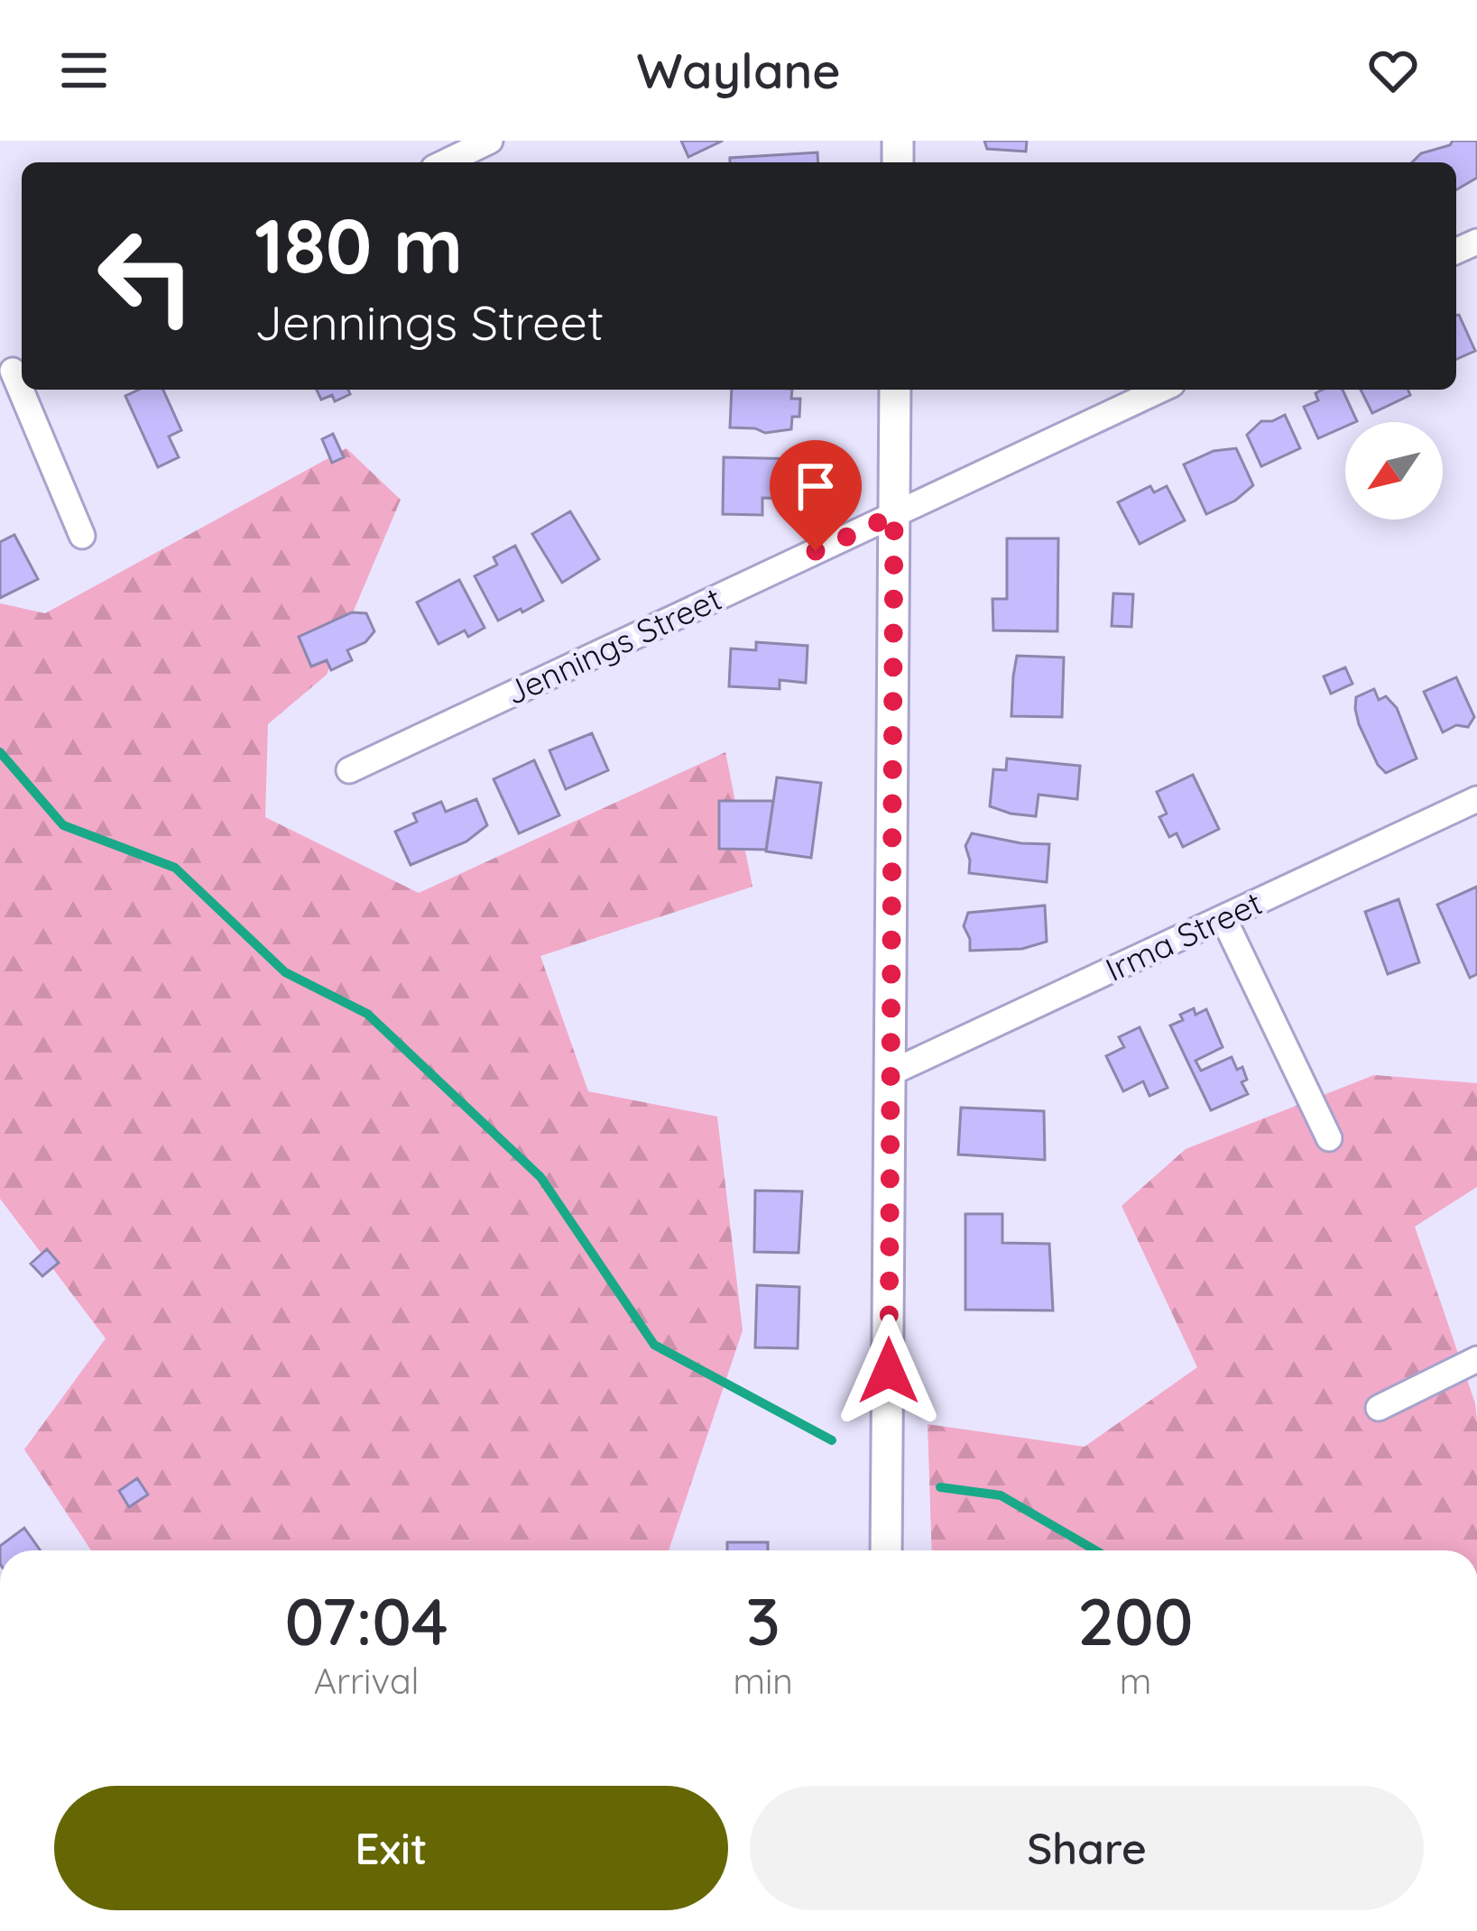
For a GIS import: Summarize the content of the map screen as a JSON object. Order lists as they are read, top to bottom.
{
  "streets": {
    "street": ["Jennings Street", "Irma Street"]
  },
  "north": "bottom left",
  "page": {
    "header": "Waylane",
    "turn": ["180 m", "Jennings Street"],
    "eta": [
      "07:04",
      "Arrival",
      "3",
      "min",
      "200",
      "m"
    ],
    "buttons": ["Exit", "Share"]
  }
}
